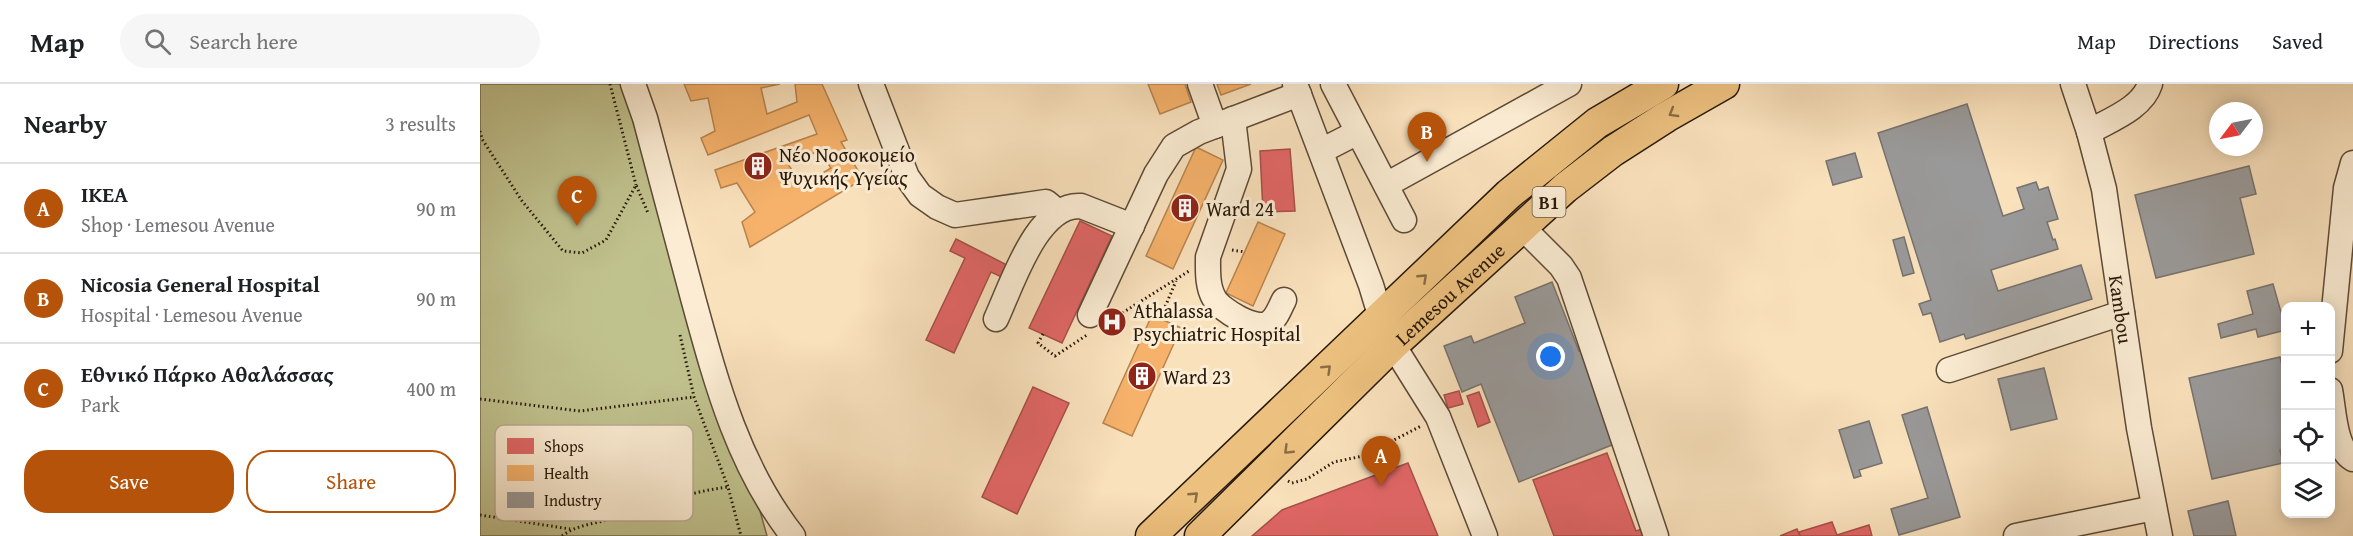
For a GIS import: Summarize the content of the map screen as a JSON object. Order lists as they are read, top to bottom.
{
  "streets": {
    "main road": ["B1", "Lemesou Avenue"],
    "street": ["Kambou"]
  },
  "places": {
    "building": ["Νέο Νοσοκομείο Ψυχικής Υγείας", "Ward 24", "Ward 23"],
    "hospital": ["Athalassa Psychiatric Hospital"]
  },
  "legend": ["Shops", "Health", "Industry"],
  "north": "bottom left",
  "page": {
    "header": "Map",
    "search": "Search here",
    "nav": ["Map", "Directions", "Saved"],
    "heading": ["Nearby", "3 results"],
    "pins": ["B", "C", "A"],
    "list": [
      {
        "mark": "A",
        "name": "IKEA",
        "note": "Shop · Lemesou Avenue",
        "value": "90 m"
      },
      {
        "mark": "B",
        "name": "Nicosia General Hospital",
        "note": "Hospital · Lemesou Avenue",
        "value": "90 m"
      },
      {
        "mark": "C",
        "name": "Εθνικό Πάρκο Αθαλάσσας",
        "note": "Park",
        "value": "400 m"
      }
    ],
    "map_buttons": ["+", "−"],
    "buttons": ["Save", "Share"]
  }
}
